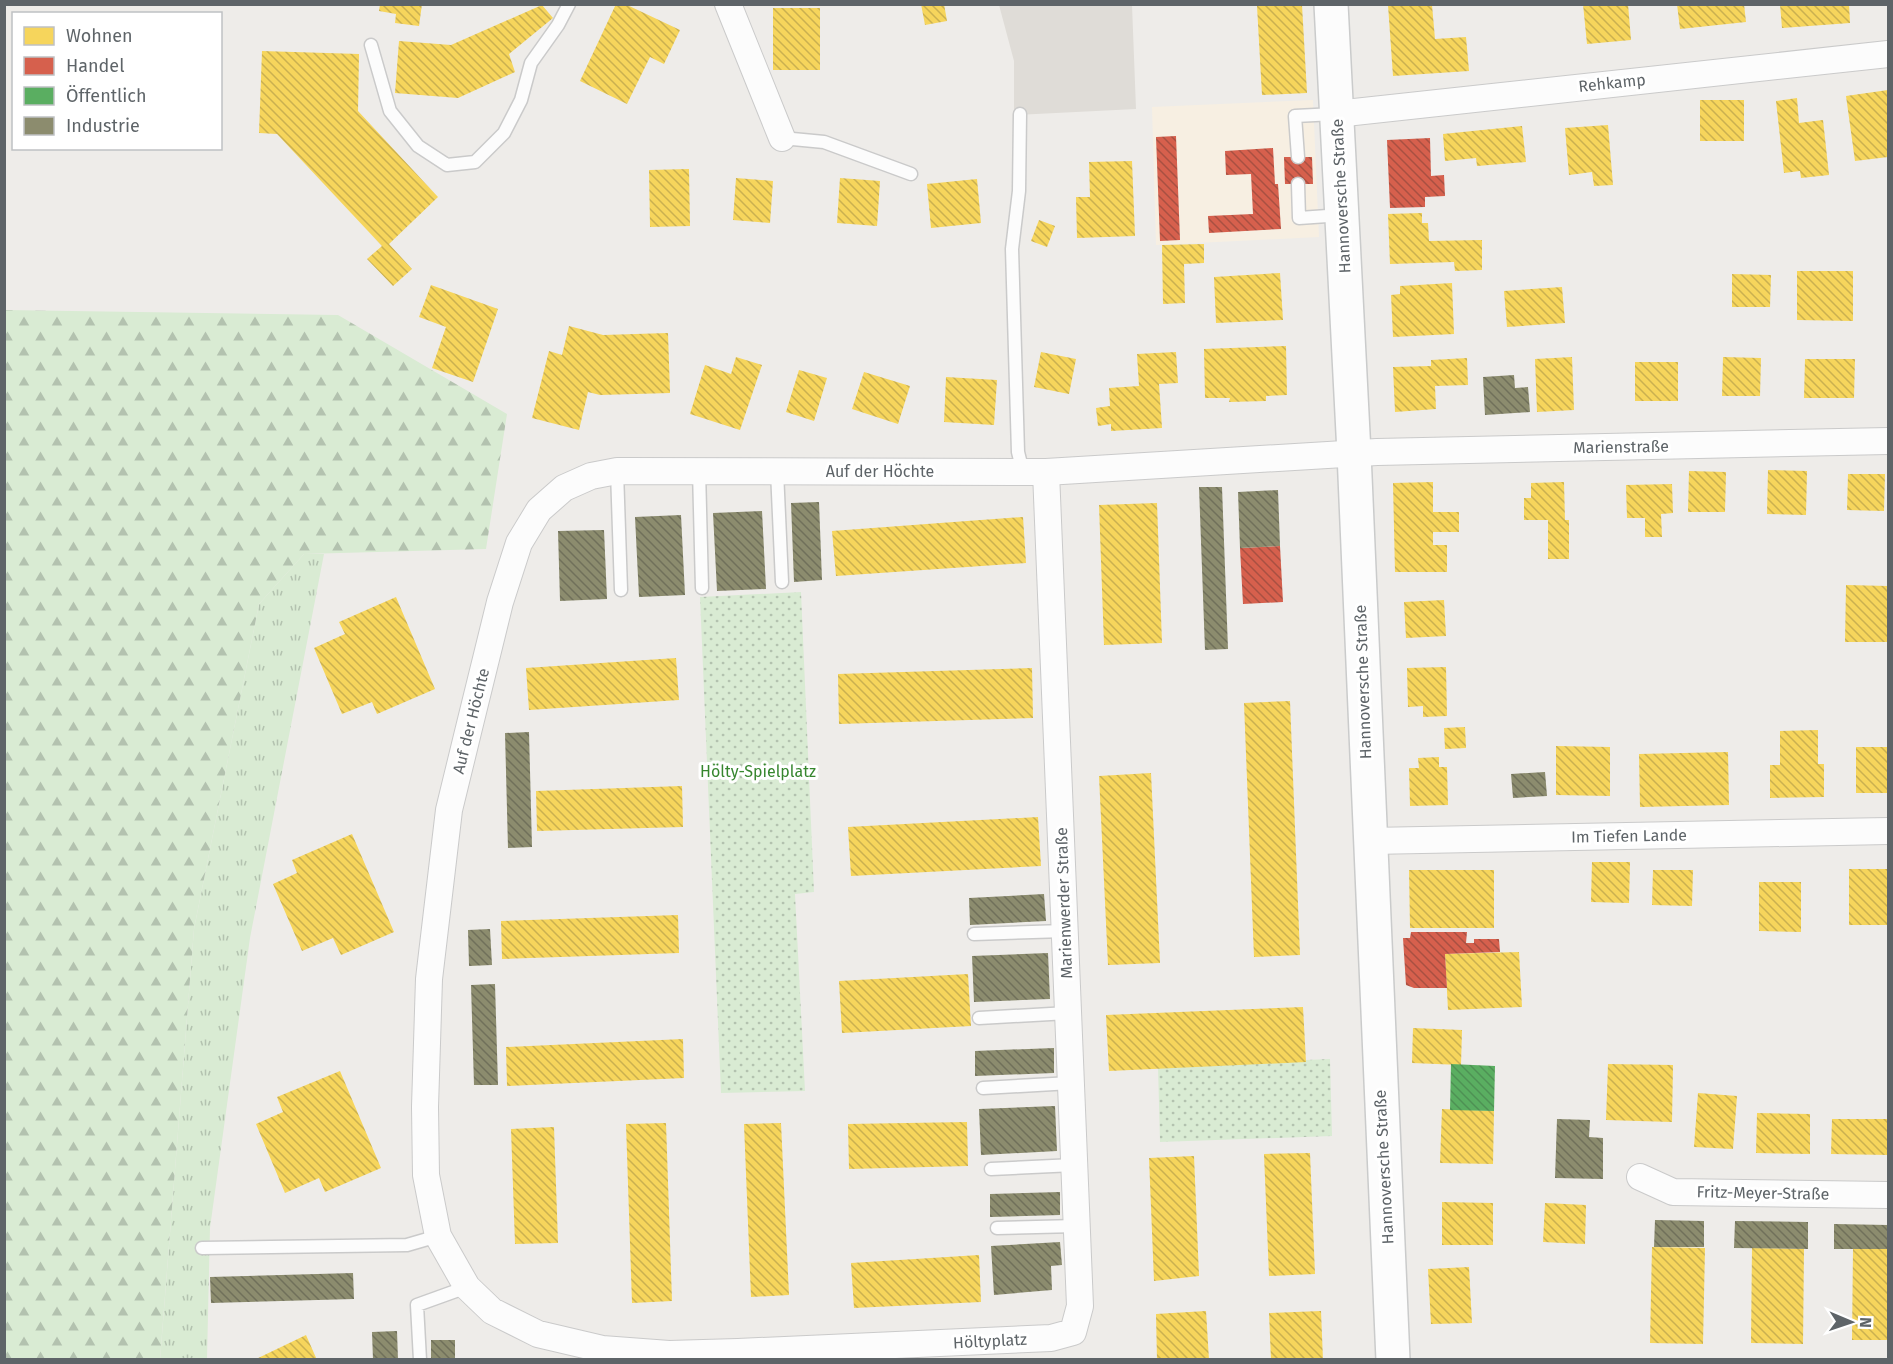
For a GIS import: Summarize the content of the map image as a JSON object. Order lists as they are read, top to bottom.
{
  "streets": {
    "street": [
      "Rehkamp",
      "Hannoversche Straße",
      "Marienstraße",
      "Auf der Höchte",
      "Im Tiefen Lande",
      "Marienwerder Straße",
      "Fritz-Meyer-Straße",
      "Höltyplatz"
    ]
  },
  "crossings": [
    ["Rehkamp", "Hannoversche Straße"],
    ["Hannoversche Straße", "Marienstraße"],
    ["Hannoversche Straße", "Auf der Höchte"],
    ["Hannoversche Straße", "Im Tiefen Lande"],
    ["Marienstraße", "Auf der Höchte"],
    ["Auf der Höchte", "Marienwerder Straße"],
    ["Auf der Höchte", "Höltyplatz"],
    ["Marienwerder Straße", "Höltyplatz"]
  ],
  "parks": ["Hölty-Spielplatz"],
  "legend": [
    "Wohnen",
    "Handel",
    "Öffentlich",
    "Industrie"
  ],
  "north": "right"
}
